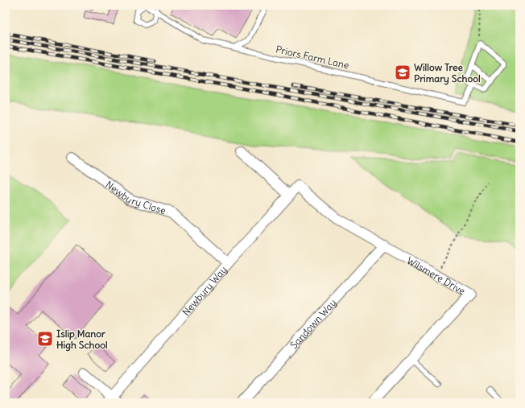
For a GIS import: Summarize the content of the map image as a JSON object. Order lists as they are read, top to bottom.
{
  "streets": {
    "street": [
      "Newbury Close",
      "Wilsmere Drive",
      "Newbury Way",
      "Sandown Way"
    ],
    "lane": ["Priors Farm Lane"]
  },
  "crossings": [
    ["Newbury Close", "Newbury Way"],
    ["Wilsmere Drive", "Newbury Way"],
    ["Wilsmere Drive", "Sandown Way"]
  ],
  "places": {
    "school or university": ["Willow Tree Primary School", "Islip Manor High School"]
  }
}
